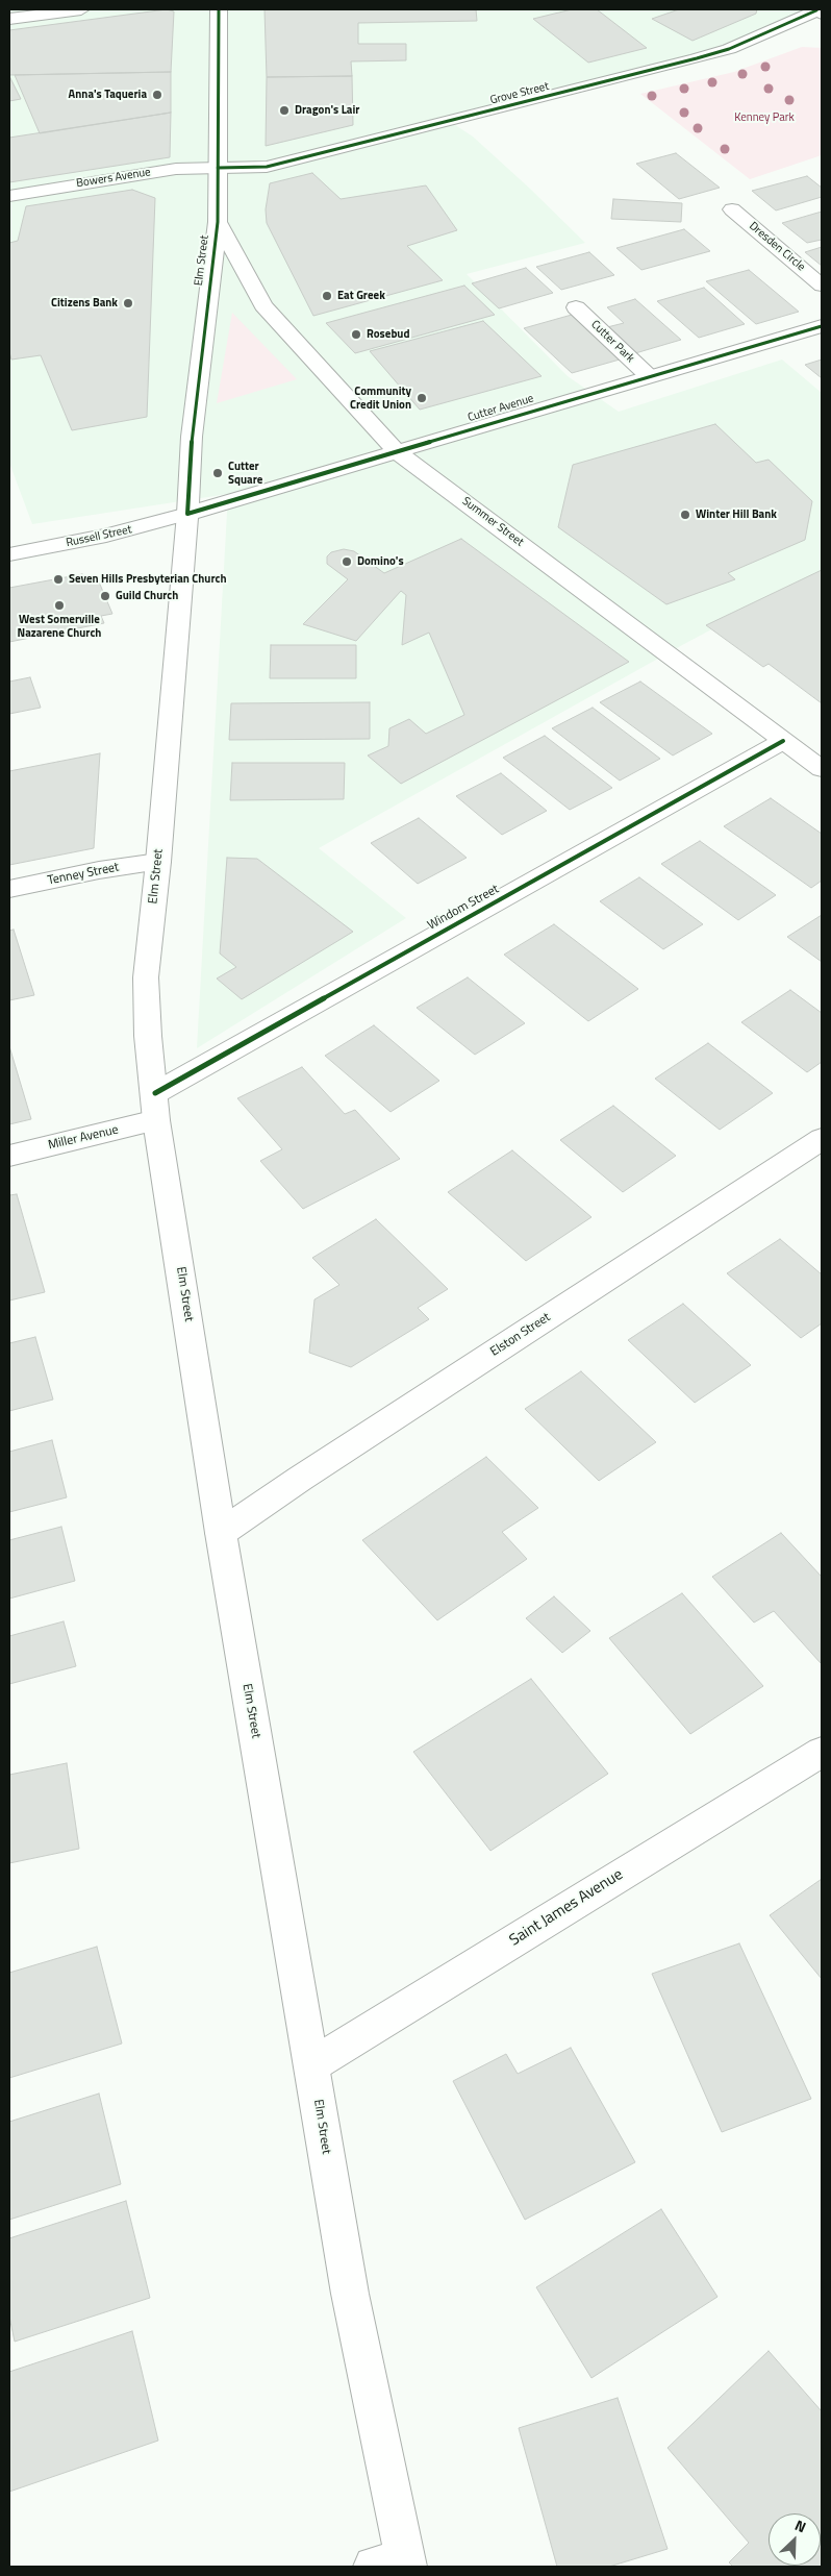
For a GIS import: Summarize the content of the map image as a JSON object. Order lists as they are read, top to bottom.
{
  "streets": {
    "main road": [
      "Grove Street",
      "Bowers Avenue",
      "Dresden Circle",
      "Elm Street",
      "Cutter Park",
      "Cutter Avenue",
      "Summer Street",
      "Russell Street",
      "Tenney Street",
      "Windom Street",
      "Miller Avenue",
      "Elston Street",
      "Saint James Avenue"
    ]
  },
  "crossings": [
    ["Grove Street", "Bowers Avenue"],
    ["Grove Street", "Elm Street"],
    ["Bowers Avenue", "Elm Street"],
    ["Elm Street", "Cutter Avenue"],
    ["Elm Street", "Summer Street"],
    ["Elm Street", "Russell Street"],
    ["Elm Street", "Tenney Street"],
    ["Elm Street", "Windom Street"],
    ["Elm Street", "Miller Avenue"],
    ["Elm Street", "Elston Street"],
    ["Elm Street", "Saint James Avenue"],
    ["Cutter Park", "Cutter Avenue"],
    ["Cutter Avenue", "Summer Street"],
    ["Cutter Avenue", "Russell Street"],
    ["Summer Street", "Windom Street"]
  ],
  "parks": ["Kenney Park"],
  "places": [
    "Anna's Taqueria",
    "Dragon's Lair",
    "Eat Greek",
    "Citizens Bank",
    "Rosebud",
    "Community Credit Union",
    "Cutter Square",
    "Winter Hill Bank",
    "Domino's",
    "Seven Hills Presbyterian Church",
    "Guild Church",
    "West Somerville Nazarene Church"
  ],
  "north": "top right"
}
